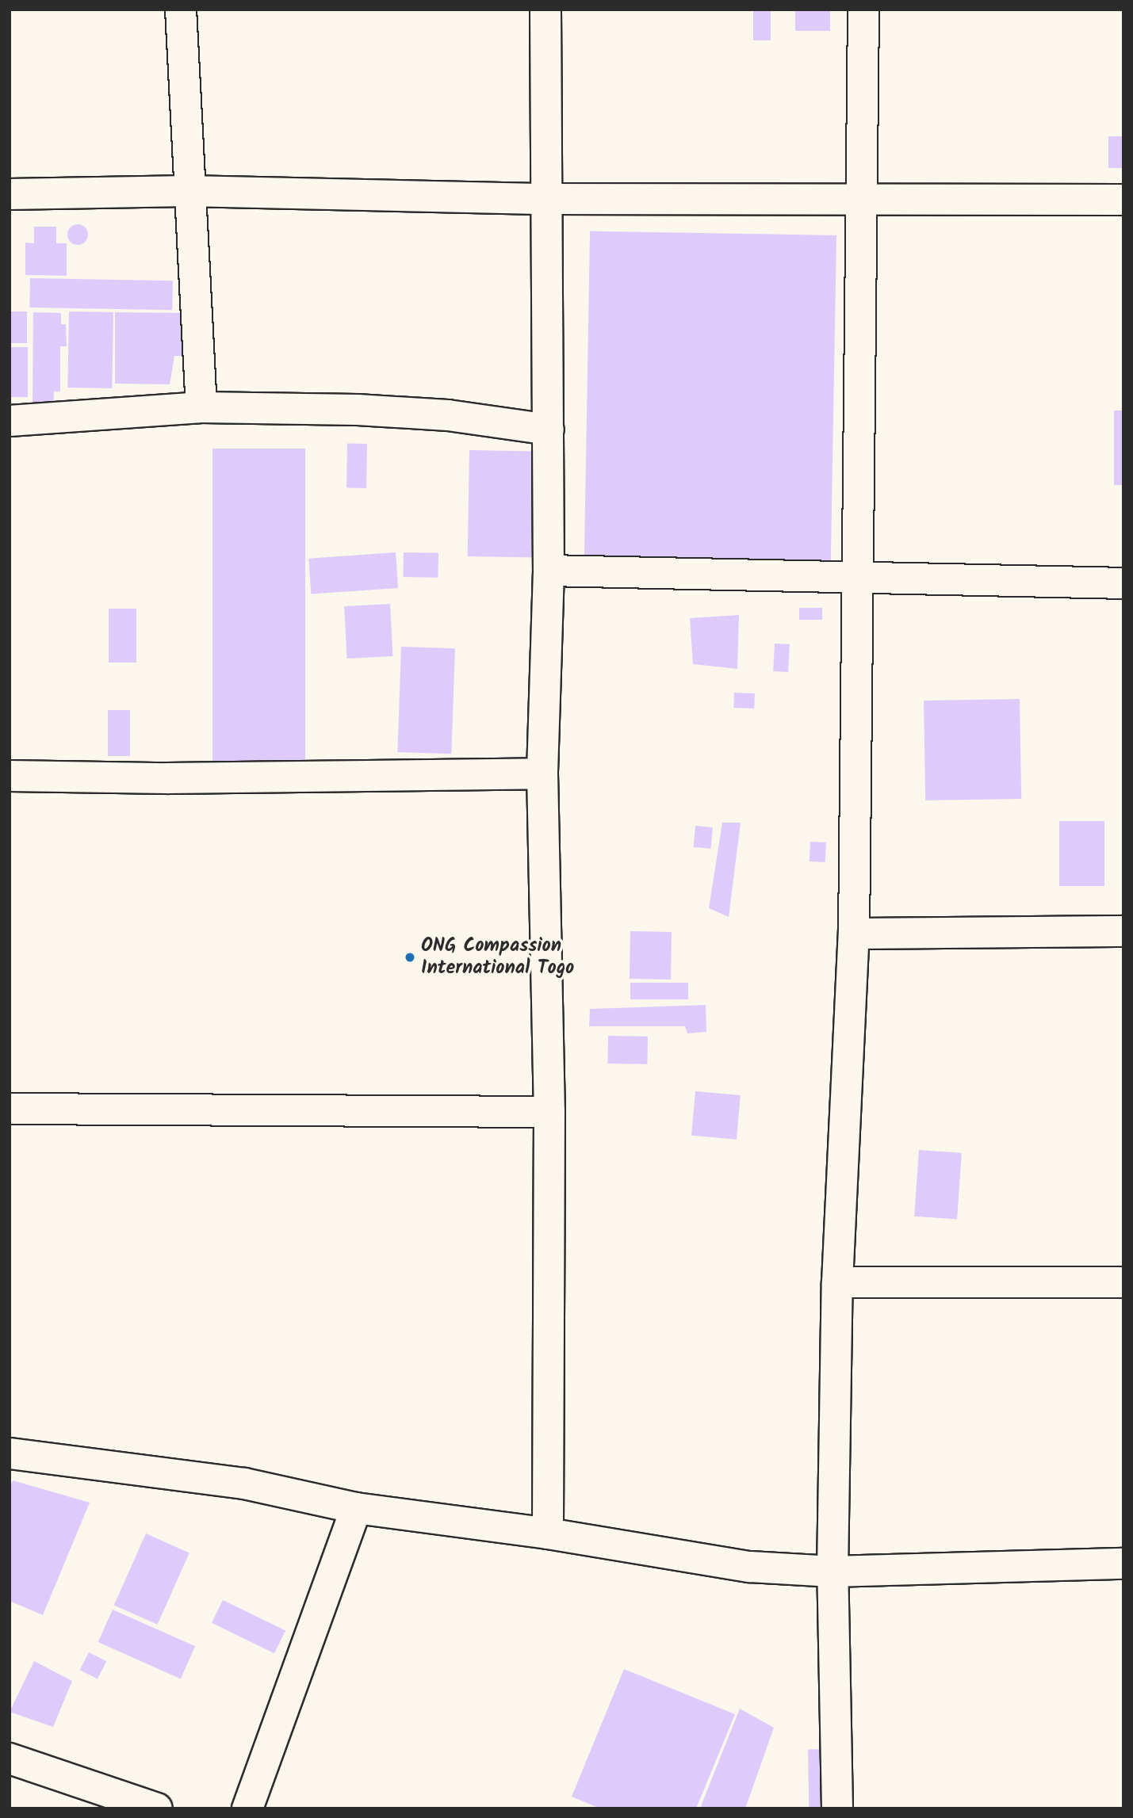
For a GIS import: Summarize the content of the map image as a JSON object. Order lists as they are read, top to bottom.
{
  "places": ["ONG Compassion International Togo"]
}
